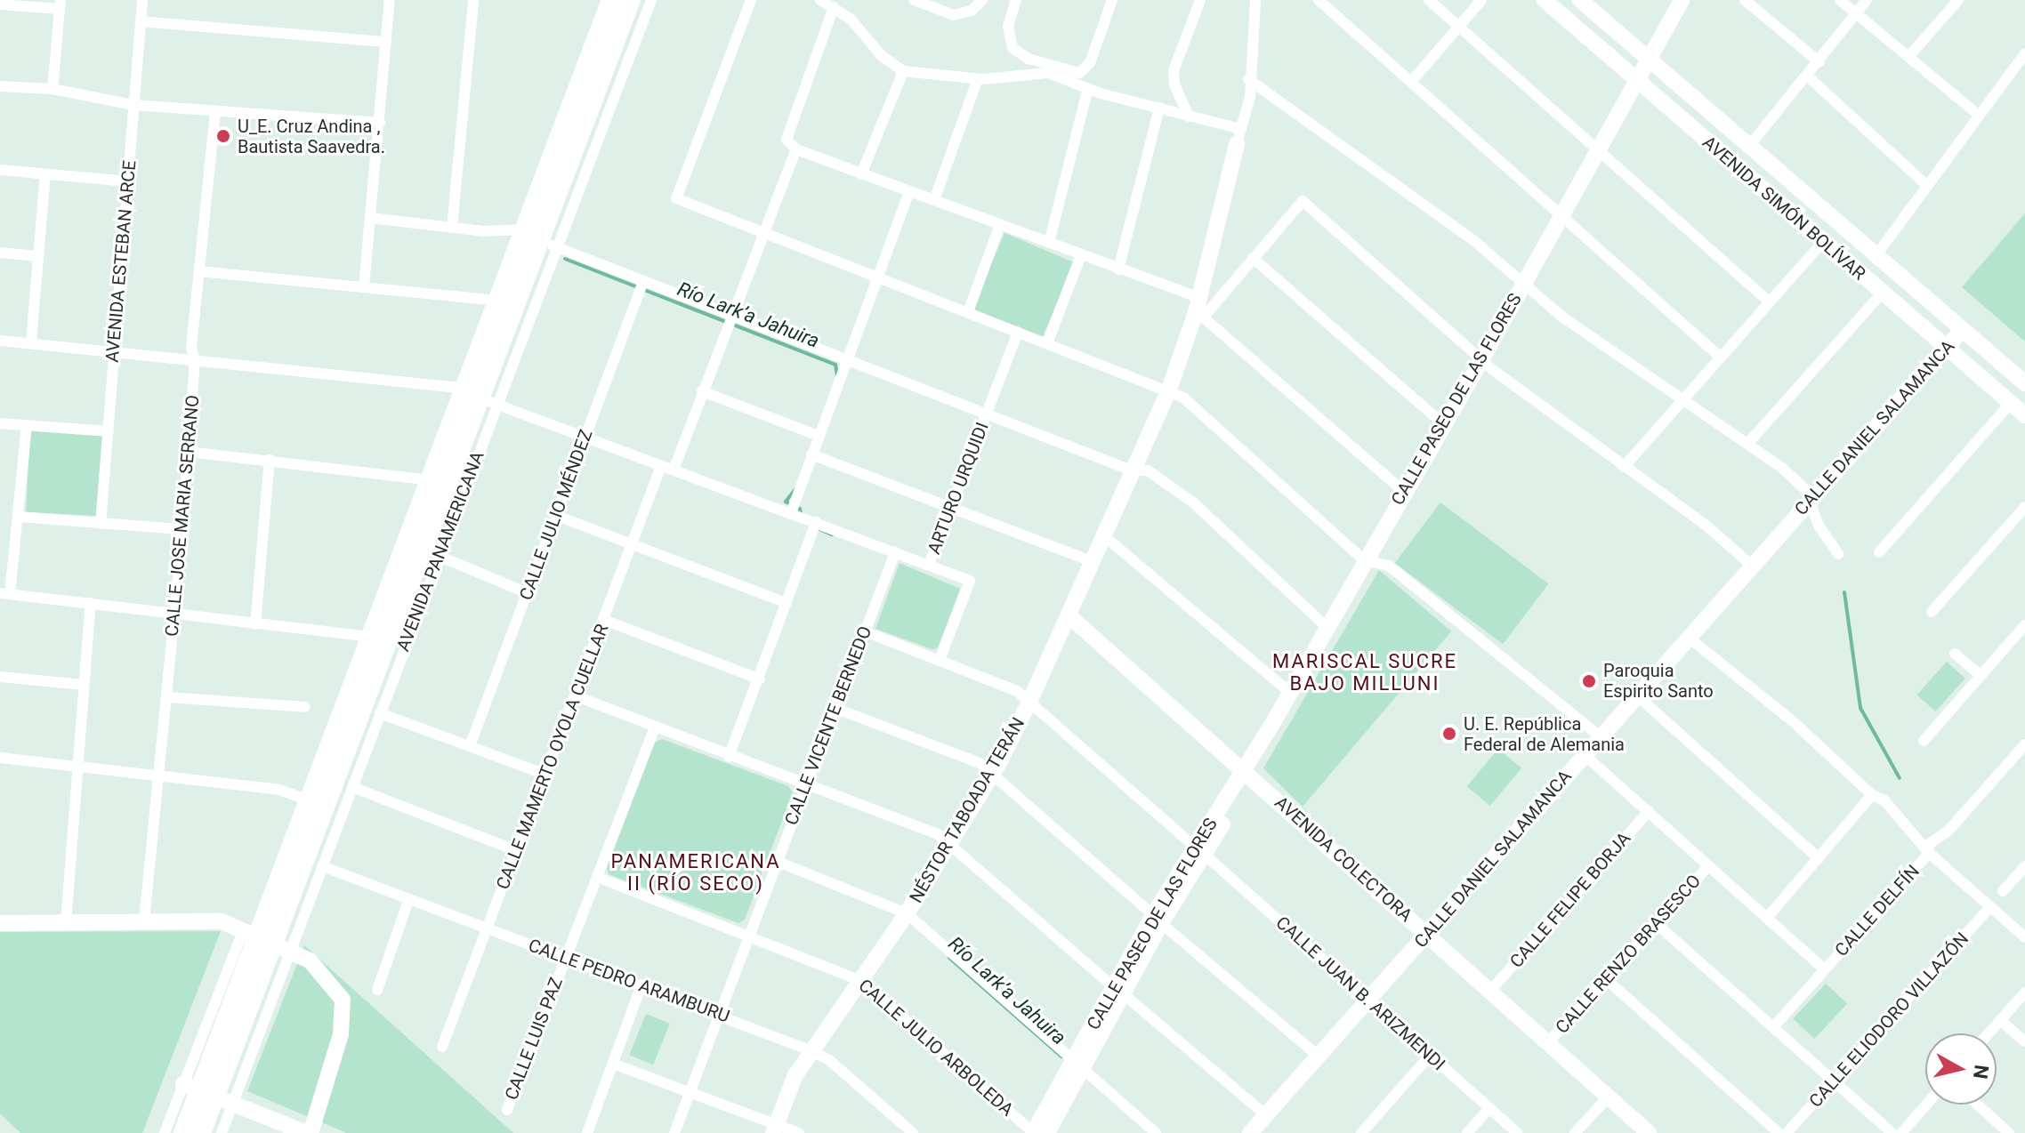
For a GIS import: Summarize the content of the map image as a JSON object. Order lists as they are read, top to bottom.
{
  "streets": {
    "highway": ["AVENIDA PANAMERICANA"],
    "street": [
      "AVENIDA SIMÓN BOLÍVAR",
      "AVENIDA ESTEBAN ARCE",
      "CALLE PASEO DE LAS FLORES",
      "CALLE DANIEL SALAMANCA",
      "ARTURO URQUIDI",
      "CALLE JULIO MÉNDEZ",
      "CALLE JOSE MARIA SERRANO",
      "CALLE VICENTE BERNEDO",
      "CALLE MAMERTO OYOLA CUELLAR",
      "NÉSTOR TABOADA TERÁN",
      "AVENIDA COLECTORA",
      "CALLE FELIPE BORJA",
      "CALLE DELFÍN",
      "CALLE RENZO BRASESCO",
      "CALLE PEDRO ARAMBURU",
      "CALLE JUAN B. ARIZMENDI",
      "CALLE ELIODORO VILLAZÓN",
      "CALLE LUIS PAZ",
      "CALLE JULIO ARBOLEDA"
    ]
  },
  "crossings": [
    ["AVENIDA SIMÓN BOLÍVAR", "CALLE PASEO DE LAS FLORES"],
    ["AVENIDA SIMÓN BOLÍVAR", "CALLE DANIEL SALAMANCA"],
    ["CALLE PASEO DE LAS FLORES", "AVENIDA COLECTORA"],
    ["CALLE PASEO DE LAS FLORES", "CALLE JUAN B. ARIZMENDI"],
    ["CALLE PASEO DE LAS FLORES", "CALLE JULIO ARBOLEDA"],
    ["CALLE DANIEL SALAMANCA", "AVENIDA COLECTORA"],
    ["CALLE DANIEL SALAMANCA", "CALLE JUAN B. ARIZMENDI"],
    ["ARTURO URQUIDI", "CALLE JUAN B. ARIZMENDI"],
    ["AVENIDA PANAMERICANA", "CALLE PEDRO ARAMBURU"],
    ["CALLE VICENTE BERNEDO", "CALLE PEDRO ARAMBURU"],
    ["CALLE VICENTE BERNEDO", "CALLE JUAN B. ARIZMENDI"],
    ["CALLE VICENTE BERNEDO", "CALLE JULIO ARBOLEDA"],
    ["CALLE MAMERTO OYOLA CUELLAR", "CALLE PEDRO ARAMBURU"],
    ["NÉSTOR TABOADA TERÁN", "AVENIDA COLECTORA"],
    ["NÉSTOR TABOADA TERÁN", "CALLE PEDRO ARAMBURU"],
    ["NÉSTOR TABOADA TERÁN", "CALLE JUAN B. ARIZMENDI"],
    ["NÉSTOR TABOADA TERÁN", "CALLE JULIO ARBOLEDA"],
    ["AVENIDA COLECTORA", "CALLE FELIPE BORJA"],
    ["AVENIDA COLECTORA", "CALLE RENZO BRASESCO"],
    ["CALLE PEDRO ARAMBURU", "CALLE LUIS PAZ"],
    ["CALLE LUIS PAZ", "CALLE JULIO ARBOLEDA"]
  ],
  "districts": ["MARISCAL SUCRE BAJO MILLUNI", "PANAMERICANA II (RÍO SECO)"],
  "water": ["Río Lark’a Jahuira"],
  "places": ["U_E. Cruz Andina , Bautista Saavedra.", "Paroquia Espirito Santo", "U. E. República Federal de Alemania"],
  "north": "right"
}
